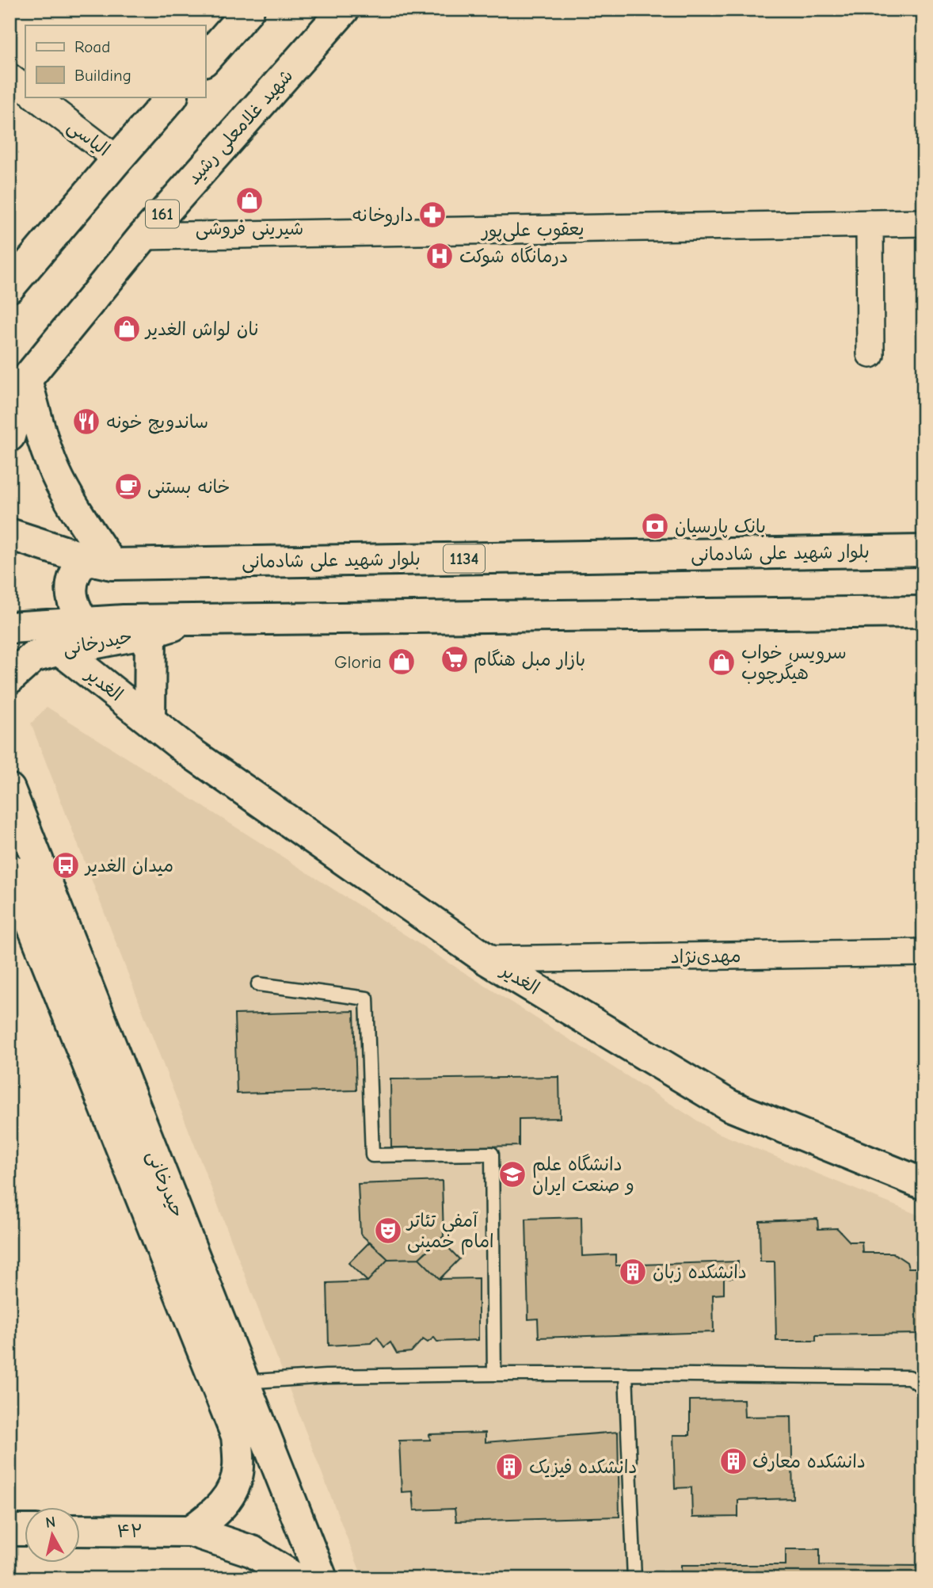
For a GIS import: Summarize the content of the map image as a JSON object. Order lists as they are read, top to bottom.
{
  "streets": {
    "main road": [
      "شهید غلامعلی رشید",
      "161",
      "بلوار شهید علی شادمانی",
      "1134",
      "حیدرخانی",
      "الغدیر",
      "۴۲"
    ],
    "street": ["الیاسی", "یعقوب علی‌پور", "مهدی‌نژاد"]
  },
  "crossings": [
    ["شهید غلامعلی رشید", "یعقوب علی‌پور"],
    ["حیدرخانی", "الغدیر"],
    ["حیدرخانی", "۴۲"],
    ["الغدیر", "مهدی‌نژاد"]
  ],
  "places": {
    "shop": [
      "شیرینی فروشی",
      "نان لواش الغدیر",
      "Gloria",
      "سرویس خواب هیگرچوب"
    ],
    "pharmacy": ["داروخانه"],
    "hospital": ["درمانگاه شوکت"],
    "restaurant": ["ساندویچ خونه"],
    "cafe": ["خانه بستنی"],
    "bank": ["بانک پارسیان"],
    "supermarket": ["بازار مبل هنگام"],
    "bus stop": ["میدان الغدیر"],
    "school or university": ["دانشگاه علم و صنعت ایران"],
    "theatre": ["آمفی تئاتر امام خمینی"],
    "building": ["دانشکده زبان", "دانشکده معارف", "دانشکده فیزیک"]
  },
  "legend": ["Road", "Building"],
  "north": "top"
}
